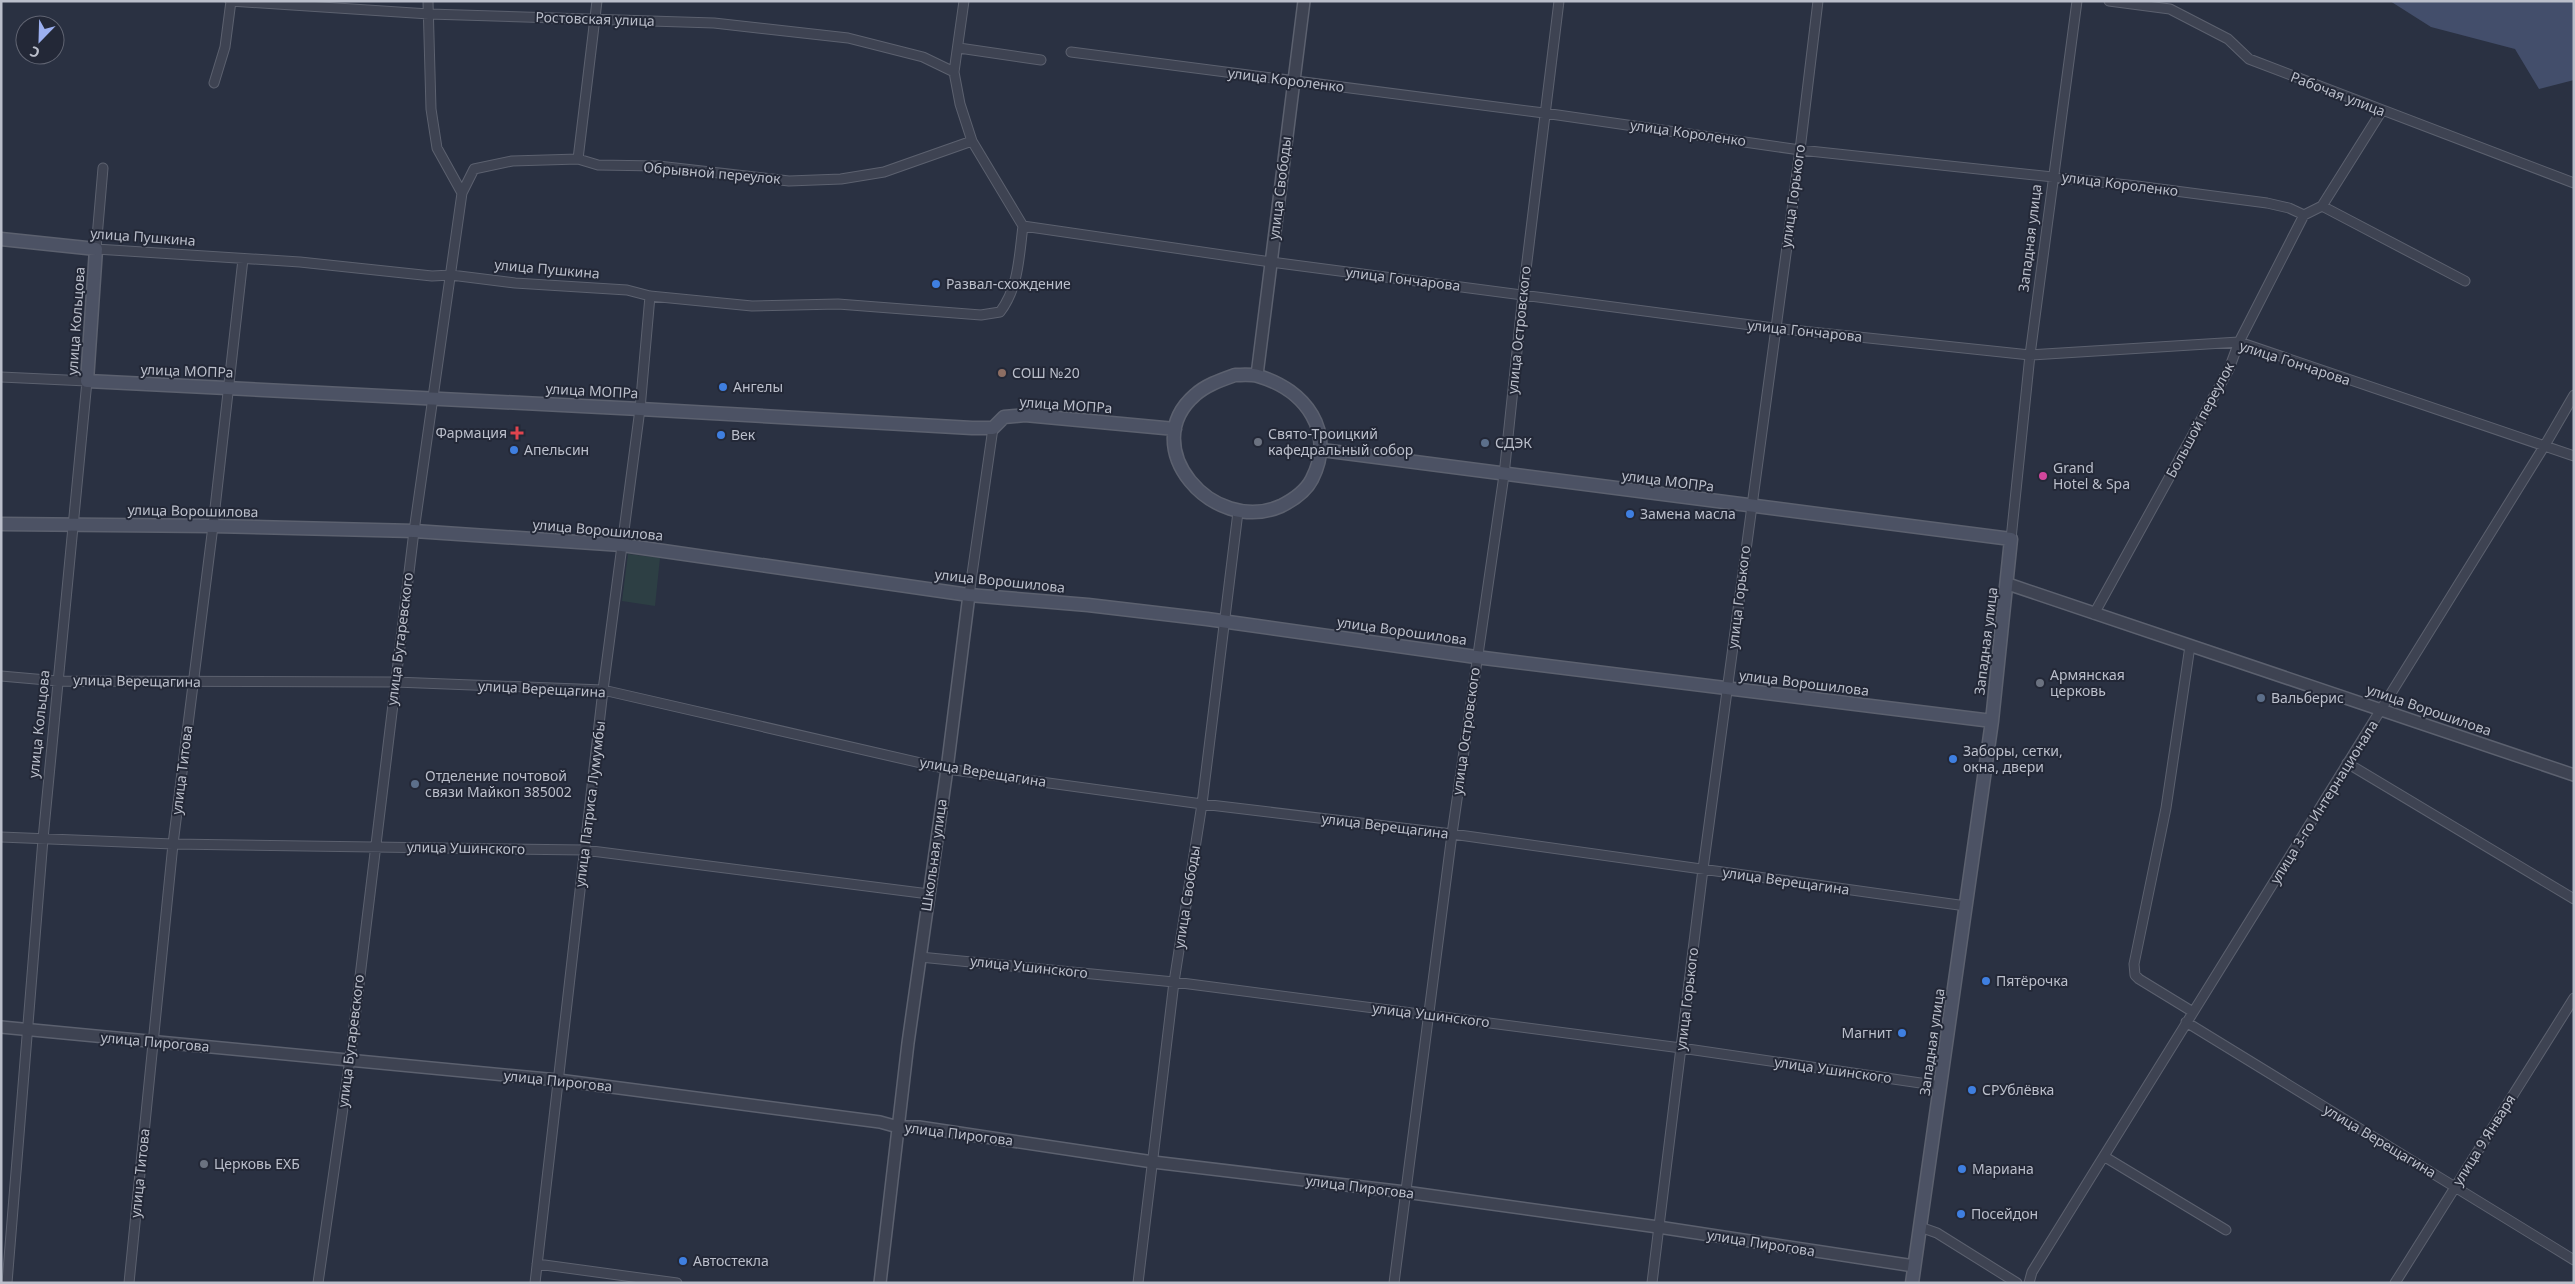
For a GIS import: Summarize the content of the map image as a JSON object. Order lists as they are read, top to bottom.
{
  "streets": {
    "main road": [
      "улица Пушкина",
      "Западная улица",
      "улица Кольцова",
      "улица МОПРа",
      "улица Ворошилова"
    ],
    "street": [
      "Ростовская улица",
      "улица Короленко",
      "Рабочая улица",
      "Обрывной переулок",
      "улица Свободы",
      "улица Горького",
      "улица Гончарова",
      "улица Островского",
      "Большой переулок",
      "улица Бутаревского",
      "улица Верещагина",
      "улица Титова",
      "улица 3-го Интернационала",
      "улица Патриса Лумумбы",
      "улица Ушинского",
      "Школьная улица",
      "улица Пирогова",
      "улица 9 Января"
    ]
  },
  "crossings": [
    ["улица Короленко", "улица Свободы"],
    ["улица Короленко", "улица Горького"],
    ["улица Короленко", "Западная улица"],
    ["улица Короленко", "улица Островского"],
    ["улица Короленко", "Большой переулок"],
    ["Обрывной переулок", "улица Бутаревского"],
    ["улица Свободы", "улица Гончарова"],
    ["улица Свободы", "улица МОПРа"],
    ["улица Свободы", "улица Ворошилова"],
    ["улица Свободы", "улица Верещагина"],
    ["улица Свободы", "улица Ушинского"],
    ["улица Свободы", "улица Пирогова"],
    ["улица Горького", "улица Гончарова"],
    ["улица Горького", "улица МОПРа"],
    ["улица Горького", "улица Ворошилова"],
    ["улица Горького", "улица Верещагина"],
    ["улица Горького", "улица Ушинского"],
    ["улица Горького", "улица Пирогова"],
    ["улица Пушкина", "улица Гончарова"],
    ["улица Пушкина", "улица Кольцова"],
    ["улица Пушкина", "улица Бутаревского"],
    ["улица Пушкина", "улица Титова"],
    ["улица Пушкина", "улица Патриса Лумумбы"],
    ["Западная улица", "улица Гончарова"],
    ["Западная улица", "улица МОПРа"],
    ["Западная улица", "улица Ворошилова"],
    ["Западная улица", "улица Верещагина"],
    ["Западная улица", "улица Ушинского"],
    ["Западная улица", "улица Пирогова"],
    ["улица Гончарова", "улица Островского"],
    ["улица Гончарова", "Большой переулок"],
    ["улица Гончарова", "улица 3-го Интернационала"],
    ["улица Кольцова", "улица МОПРа"],
    ["улица Кольцова", "улица Ворошилова"],
    ["улица Кольцова", "улица Верещагина"],
    ["улица Кольцова", "улица Ушинского"],
    ["улица Кольцова", "улица Пирогова"],
    ["улица Островского", "улица МОПРа"],
    ["улица Островского", "улица Ворошилова"],
    ["улица Островского", "улица Верещагина"],
    ["улица Островского", "улица Ушинского"],
    ["улица Островского", "улица Пирогова"],
    ["улица МОПРа", "улица Бутаревского"],
    ["улица МОПРа", "улица Титова"],
    ["улица МОПРа", "улица Патриса Лумумбы"],
    ["улица МОПРа", "Школьная улица"],
    ["Большой переулок", "улица Ворошилова"],
    ["улица Ворошилова", "улица Бутаревского"],
    ["улица Ворошилова", "улица Титова"],
    ["улица Ворошилова", "улица 3-го Интернационала"],
    ["улица Ворошилова", "улица Патриса Лумумбы"],
    ["улица Ворошилова", "Школьная улица"],
    ["улица Бутаревского", "улица Верещагина"],
    ["улица Бутаревского", "улица Ушинского"],
    ["улица Бутаревского", "улица Пирогова"],
    ["улица Верещагина", "улица Титова"],
    ["улица Верещагина", "улица 3-го Интернационала"],
    ["улица Верещагина", "улица Патриса Лумумбы"],
    ["улица Верещагина", "Школьная улица"],
    ["улица Верещагина", "улица 9 Января"],
    ["улица Титова", "улица Ушинского"],
    ["улица Титова", "улица Пирогова"],
    ["улица Патриса Лумумбы", "улица Ушинского"],
    ["улица Патриса Лумумбы", "улица Пирогова"],
    ["улица Ушинского", "Школьная улица"],
    ["Школьная улица", "улица Пирогова"]
  ],
  "places": {
    "other": [
      "Развал-схождение",
      "СОШ №20",
      "Ангелы",
      "Век",
      "Свято-Троицкий кафедральный собор",
      "СДЭК",
      "Апельсин",
      "Grand Hotel & Spa",
      "Замена масла",
      "Армянская церковь",
      "Вальберис",
      "Заборы, сетки, окна, двери",
      "Отделение почтовой связи Майкоп 385002",
      "Пятёрочка",
      "Магнит",
      "СРУблёвка",
      "Церковь ЕХБ",
      "Мариана",
      "Посейдон",
      "Автостекла"
    ],
    "health": ["Фармация"]
  },
  "north": "bottom left"
}
